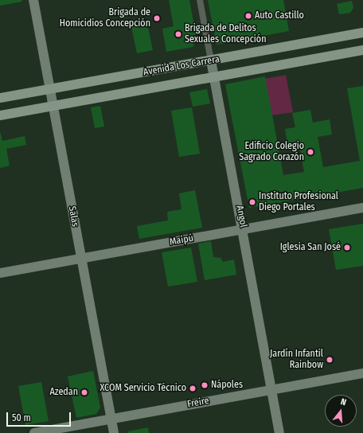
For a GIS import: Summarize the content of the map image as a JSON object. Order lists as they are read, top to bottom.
{
  "streets": {
    "main road": ["Avenida Los Carrera"],
    "street": [
      "Salas",
      "Angol",
      "Maipú",
      "Freire"
    ]
  },
  "crossings": [
    ["Avenida Los Carrera", "Salas"],
    ["Avenida Los Carrera", "Angol"],
    ["Salas", "Maipú"],
    ["Salas", "Freire"],
    ["Angol", "Maipú"],
    ["Angol", "Freire"]
  ],
  "places": [
    "Auto Castillo",
    "Brigada de Homicidios Concepción",
    "Brigada de Delitos Sexuales Concepción",
    "Edificio Colegio Sagrado Corazón",
    "Instituto Profesional Diego Portales",
    "Iglesia San José",
    "Jardín Infantil Rainbow",
    "Nápoles",
    "XCOM Servicio Técnico",
    "Azedan"
  ],
  "scale_bar": "50 m",
  "north": "top"
}
